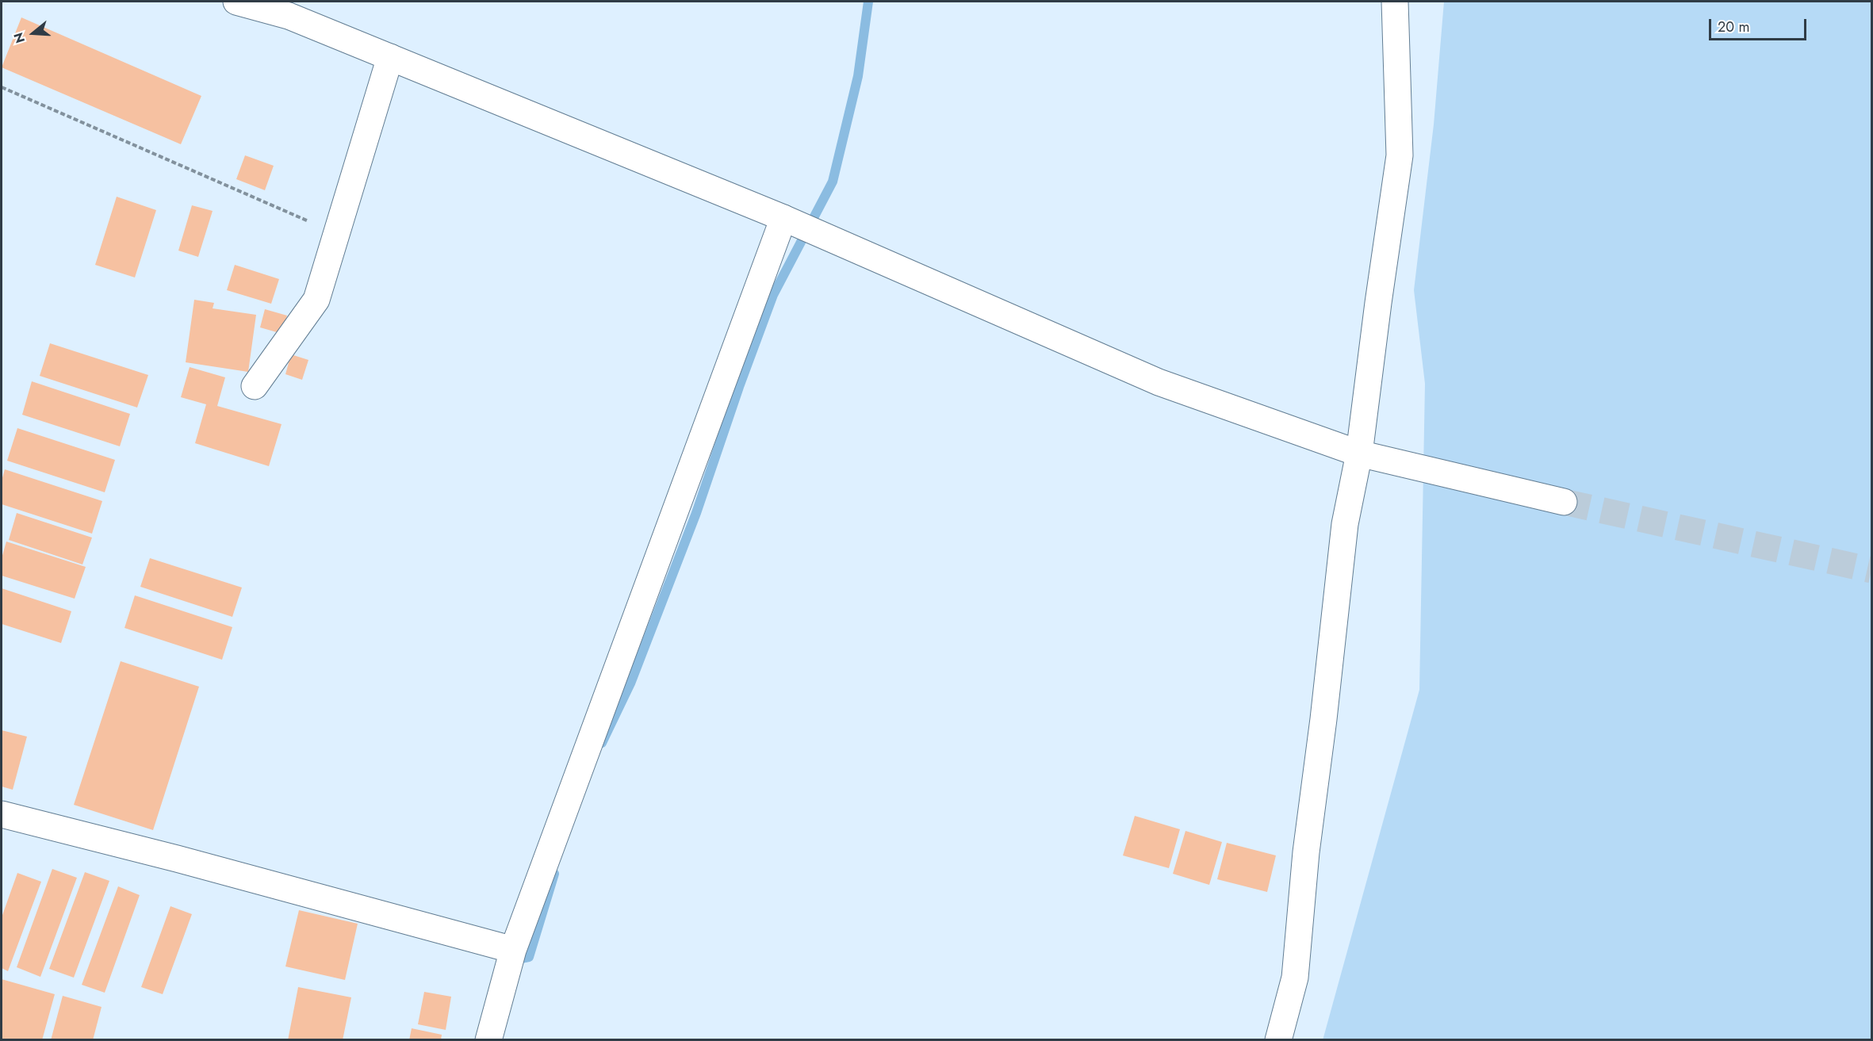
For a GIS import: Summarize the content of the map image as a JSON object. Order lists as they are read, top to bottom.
{
  "scale_bar": "20 m",
  "north": "left"
}
